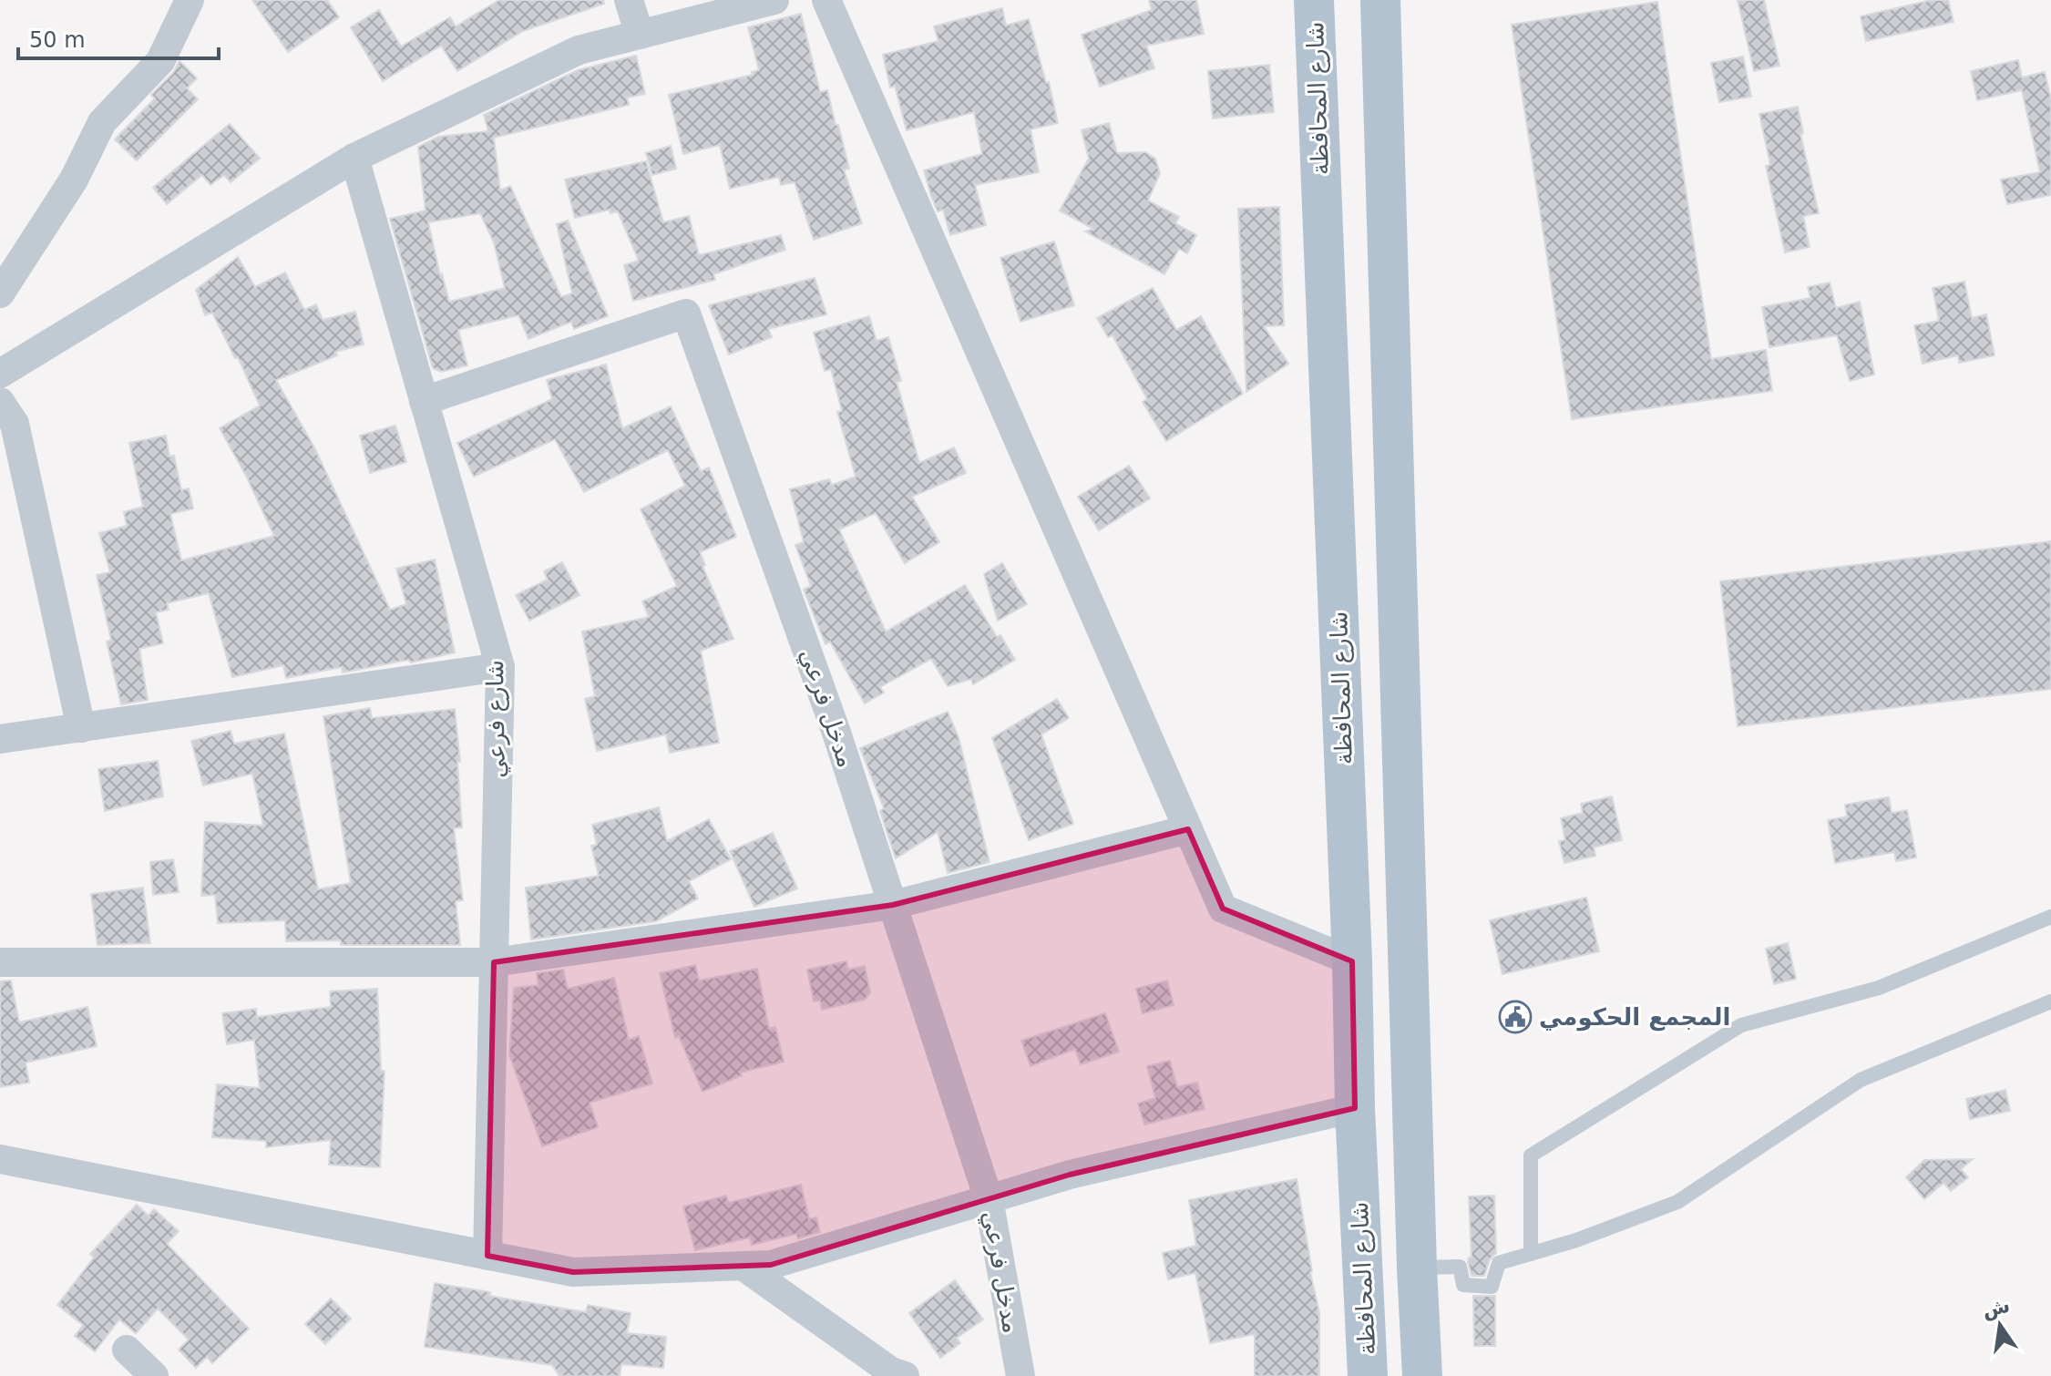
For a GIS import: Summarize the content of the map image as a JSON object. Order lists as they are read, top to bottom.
{
  "streets": {
    "main road": ["شارع المحافظة"],
    "street": ["مدخل فرعي", "شارع فرعي"]
  },
  "crossings": [
    ["مدخل فرعي", "شارع فرعي"]
  ],
  "places": {
    "public building": ["المجمع الحكومي"]
  },
  "scale_bar": "50 m",
  "north": "top"
}
